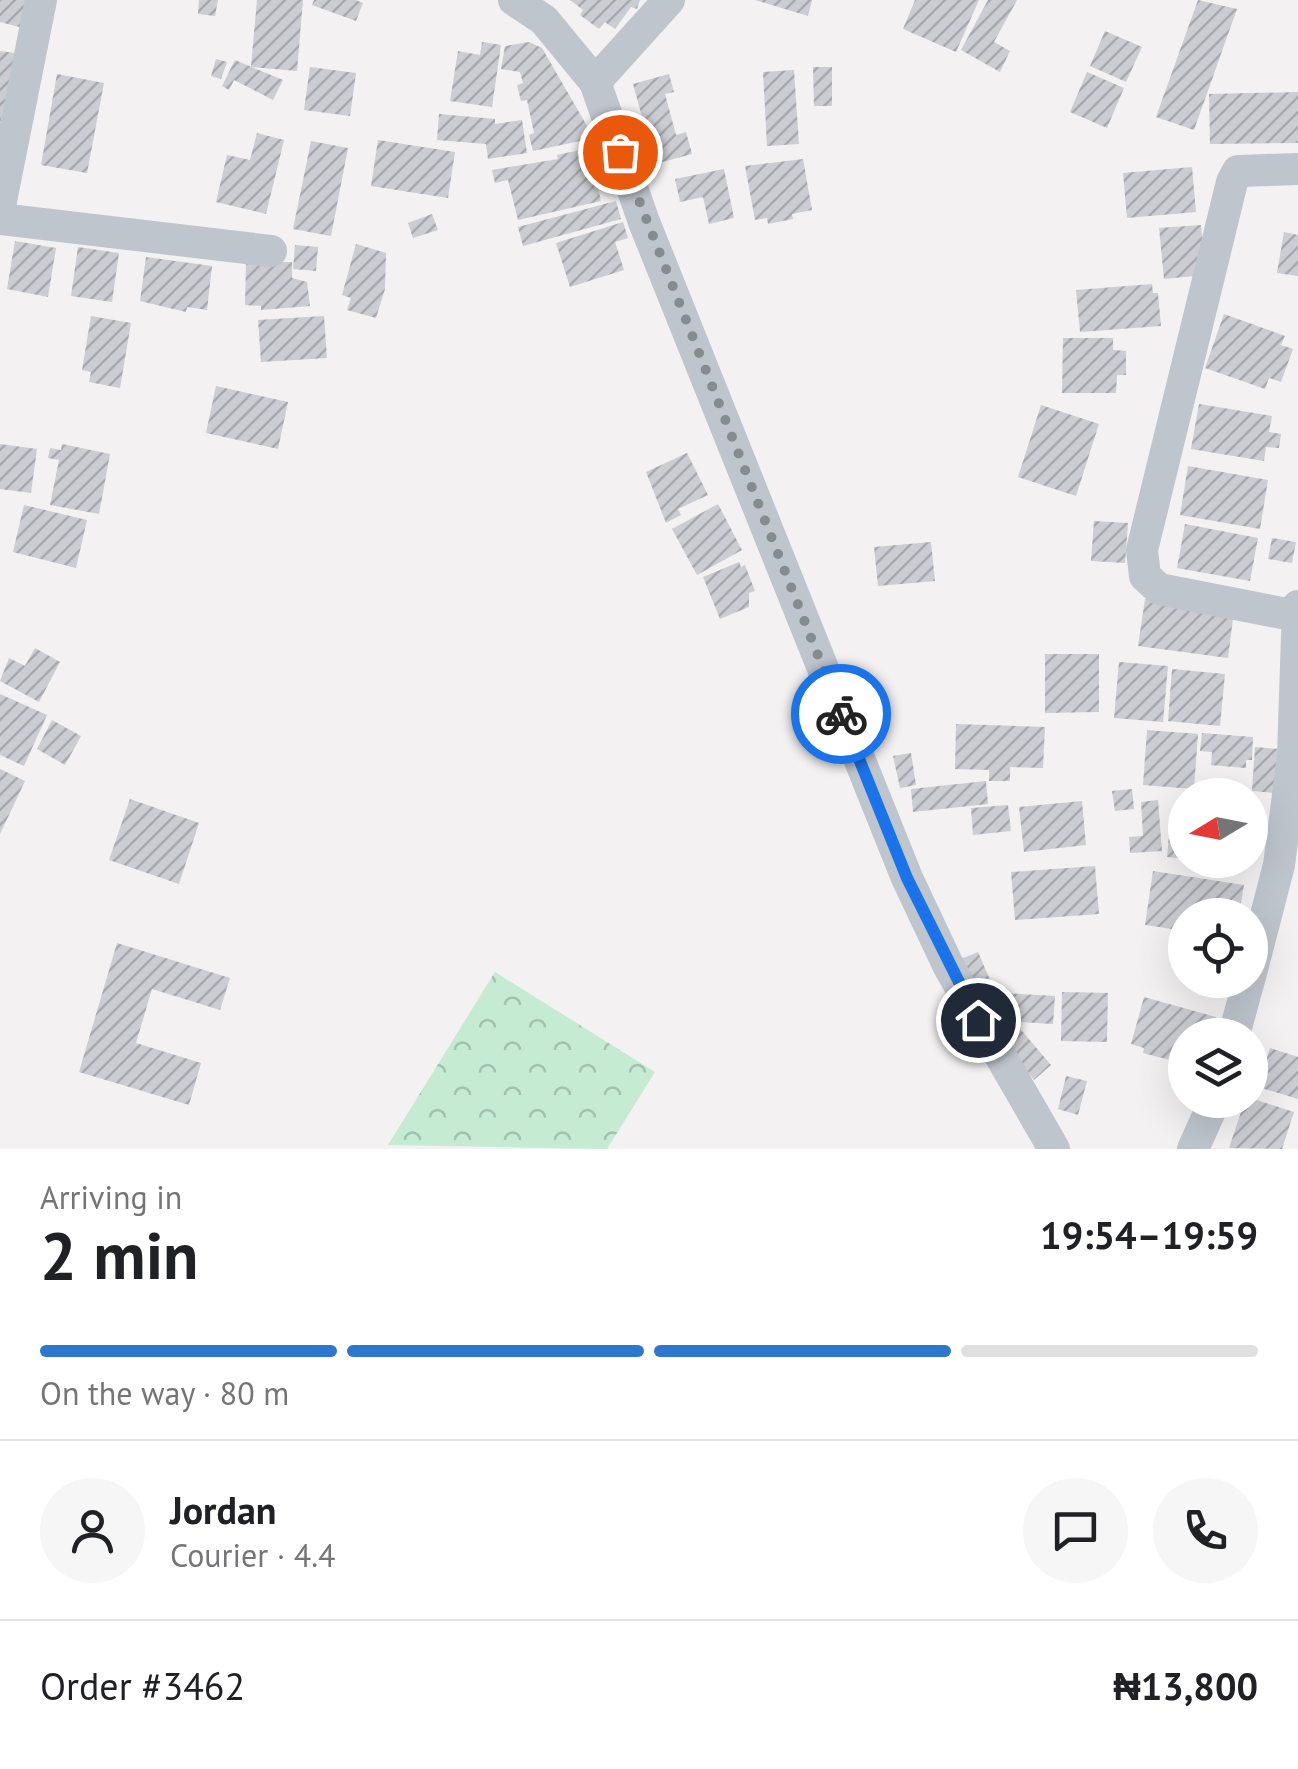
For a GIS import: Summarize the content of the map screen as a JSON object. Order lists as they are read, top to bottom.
{
  "north": "left",
  "page": {
    "heading": ["2 min", "Arriving in", "19:54–19:59"],
    "panel": [
      "Jordan",
      "Courier · 4.4",
      "Order #3462",
      "₦13,800"
    ],
    "bar": "On the way · 80 m"
  }
}
